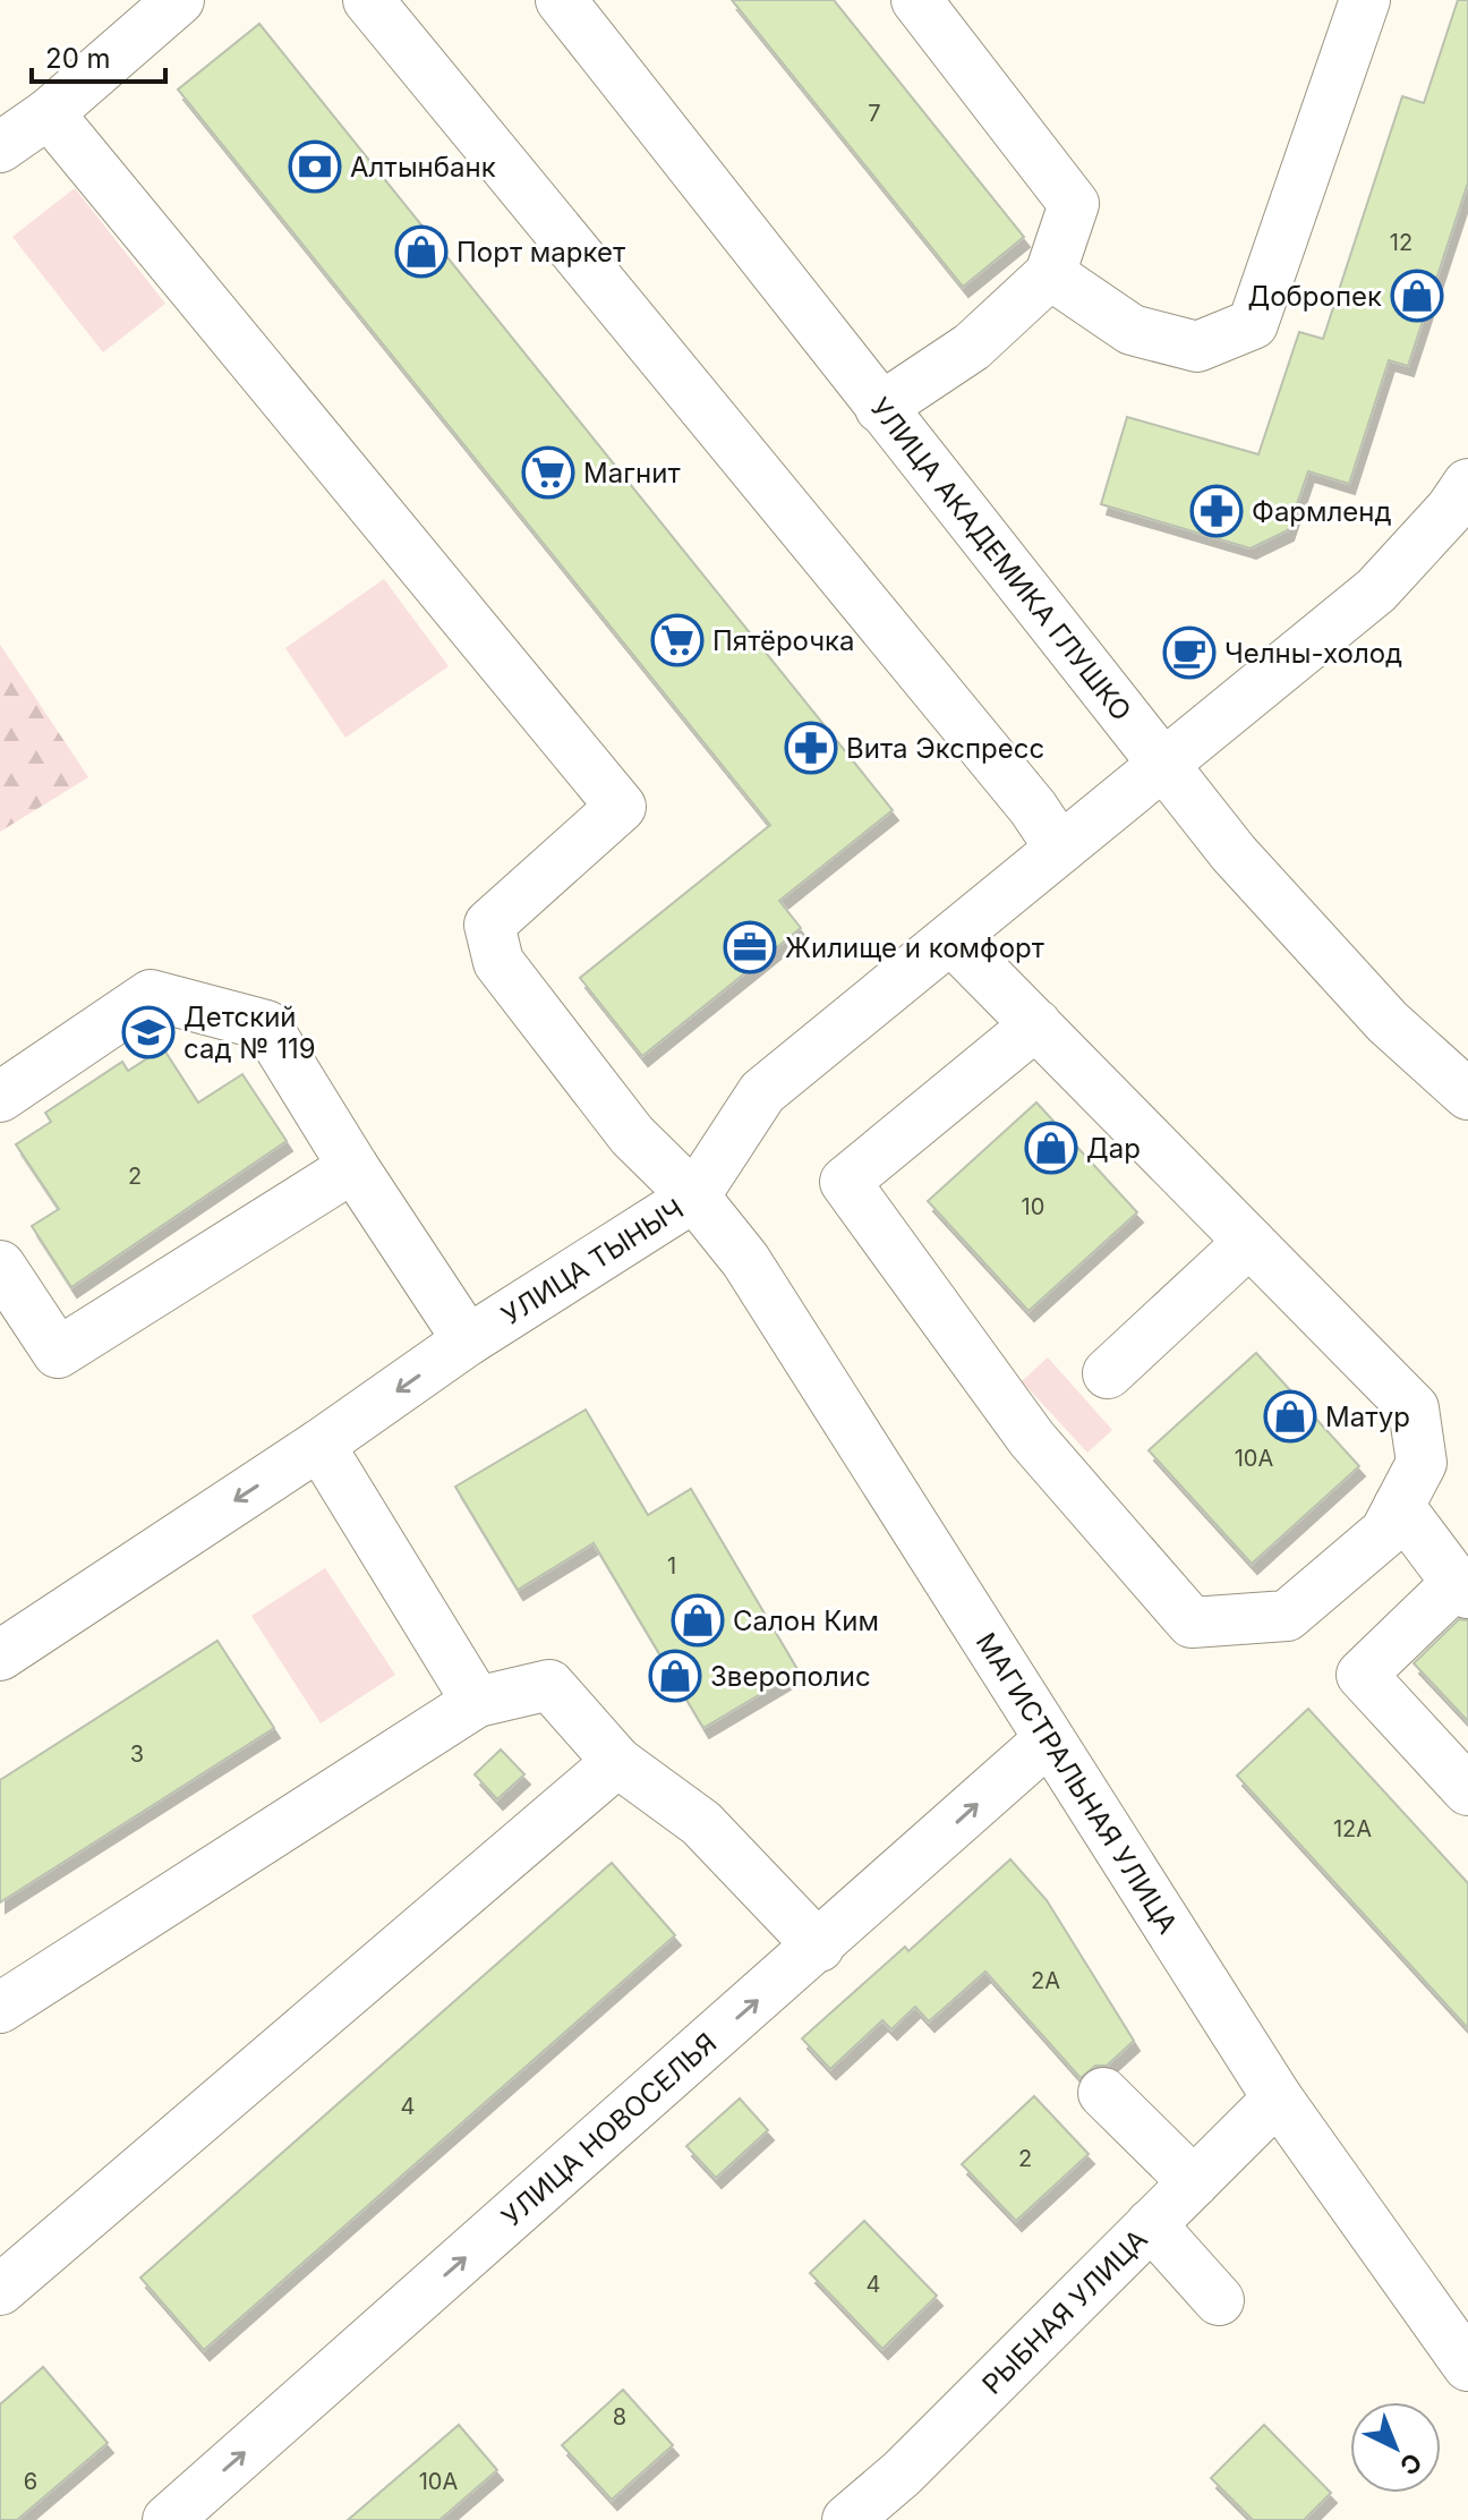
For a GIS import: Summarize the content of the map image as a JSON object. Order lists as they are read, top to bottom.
{
  "streets": {
    "street": [
      "УЛИЦА АКАДЕМИКА ГЛУШКО",
      "УЛИЦА ТЫНЫЧ",
      "МАГИСТРАЛЬНАЯ УЛИЦА",
      "УЛИЦА НОВОСЕЛЬЯ",
      "РЫБНАЯ УЛИЦА"
    ]
  },
  "crossings": [
    ["УЛИЦА АКАДЕМИКА ГЛУШКО", "УЛИЦА ТЫНЫЧ"],
    ["УЛИЦА ТЫНЫЧ", "МАГИСТРАЛЬНАЯ УЛИЦА"],
    ["МАГИСТРАЛЬНАЯ УЛИЦА", "УЛИЦА НОВОСЕЛЬЯ"],
    ["МАГИСТРАЛЬНАЯ УЛИЦА", "РЫБНАЯ УЛИЦА"]
  ],
  "places": {
    "bank": ["Алтынбанк"],
    "shop": [
      "Порт маркет",
      "Добропек",
      "Дар",
      "Матур",
      "Салон Ким",
      "Зверополис"
    ],
    "supermarket": ["Магнит", "Пятёрочка"],
    "pharmacy": ["Фармленд", "Вита Экспресс"],
    "cafe": ["Челны-холод"],
    "office": ["Жилище и комфорт"],
    "school or university": ["Детский сад № 119"]
  },
  "house_numbers": [
    "7",
    "12",
    "2",
    "10",
    "10А",
    "1",
    "3",
    "12А",
    "2А",
    "4",
    "2",
    "4",
    "8",
    "6",
    "10А"
  ],
  "scale_bar": "20 m",
  "north": "bottom right"
}
